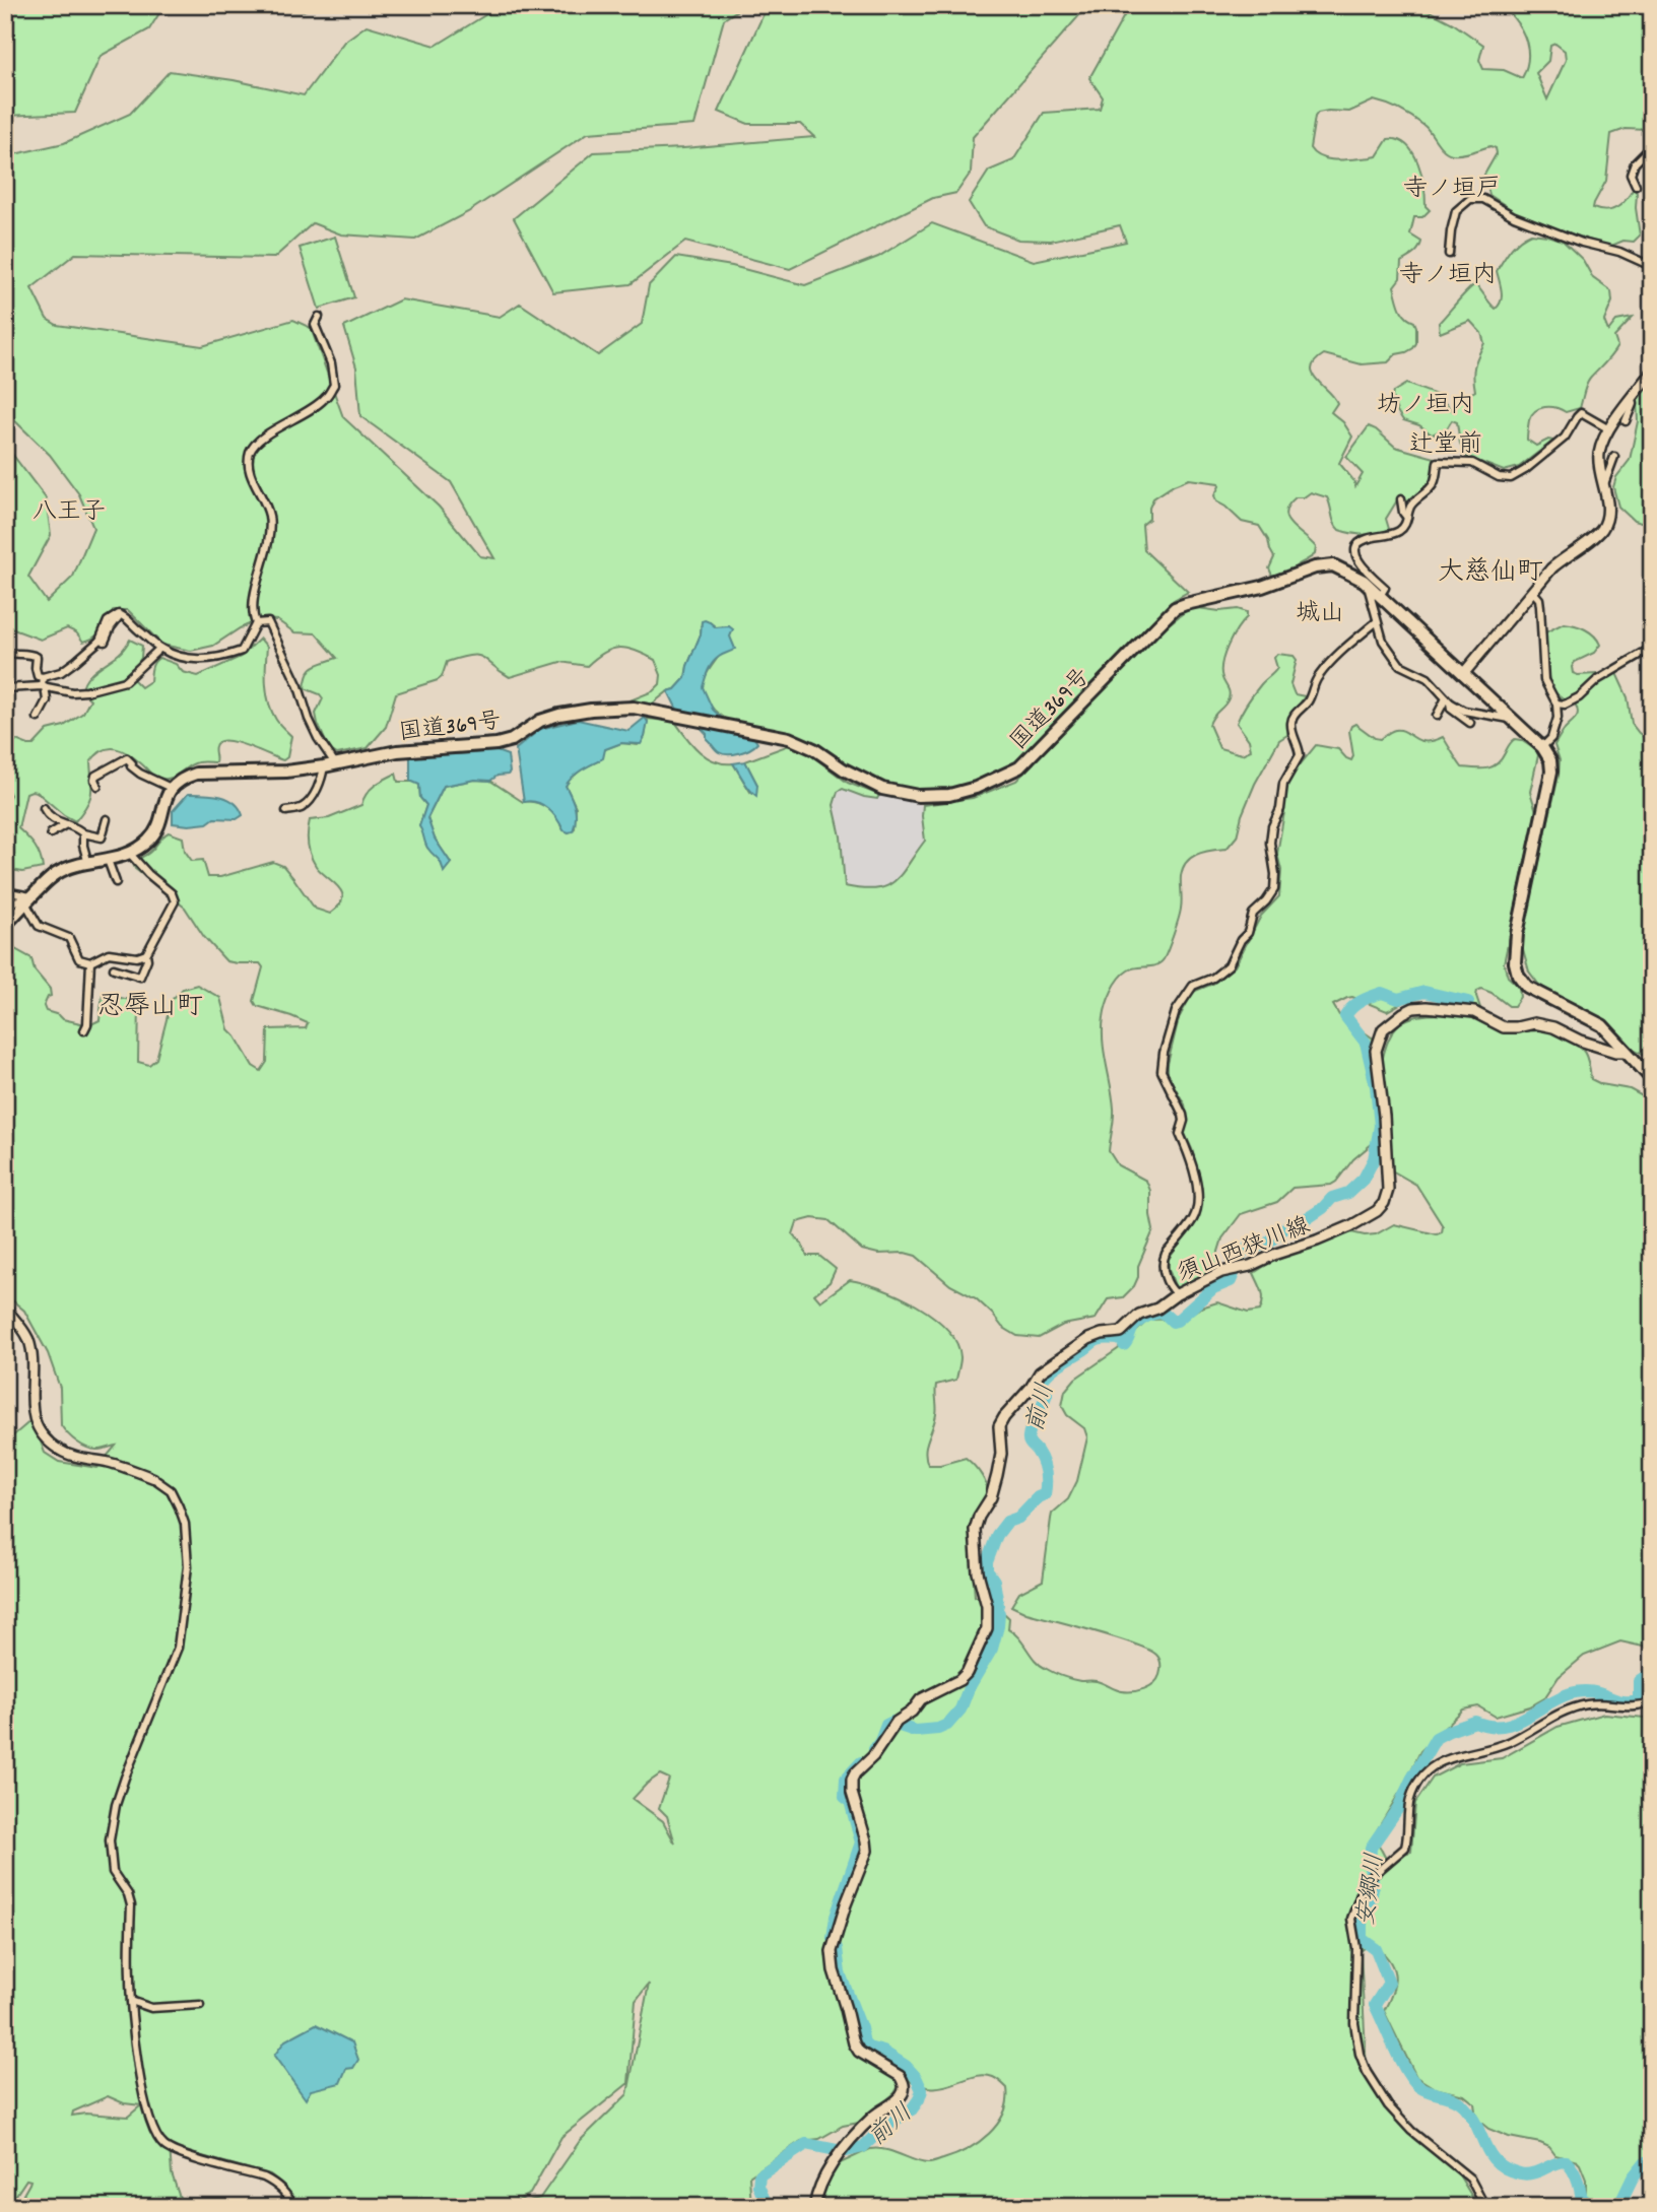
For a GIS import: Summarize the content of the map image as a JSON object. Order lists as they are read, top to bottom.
{
  "streets": {
    "highway": ["国道369号"],
    "main road": ["須山西狭川線"]
  },
  "districts": [
    "寺ノ垣戸",
    "寺ノ垣内",
    "坊ノ垣内",
    "辻堂前",
    "八王子",
    "大慈仙町",
    "城山",
    "忍辱山町"
  ],
  "water": ["前川", "安郷川"]
}
